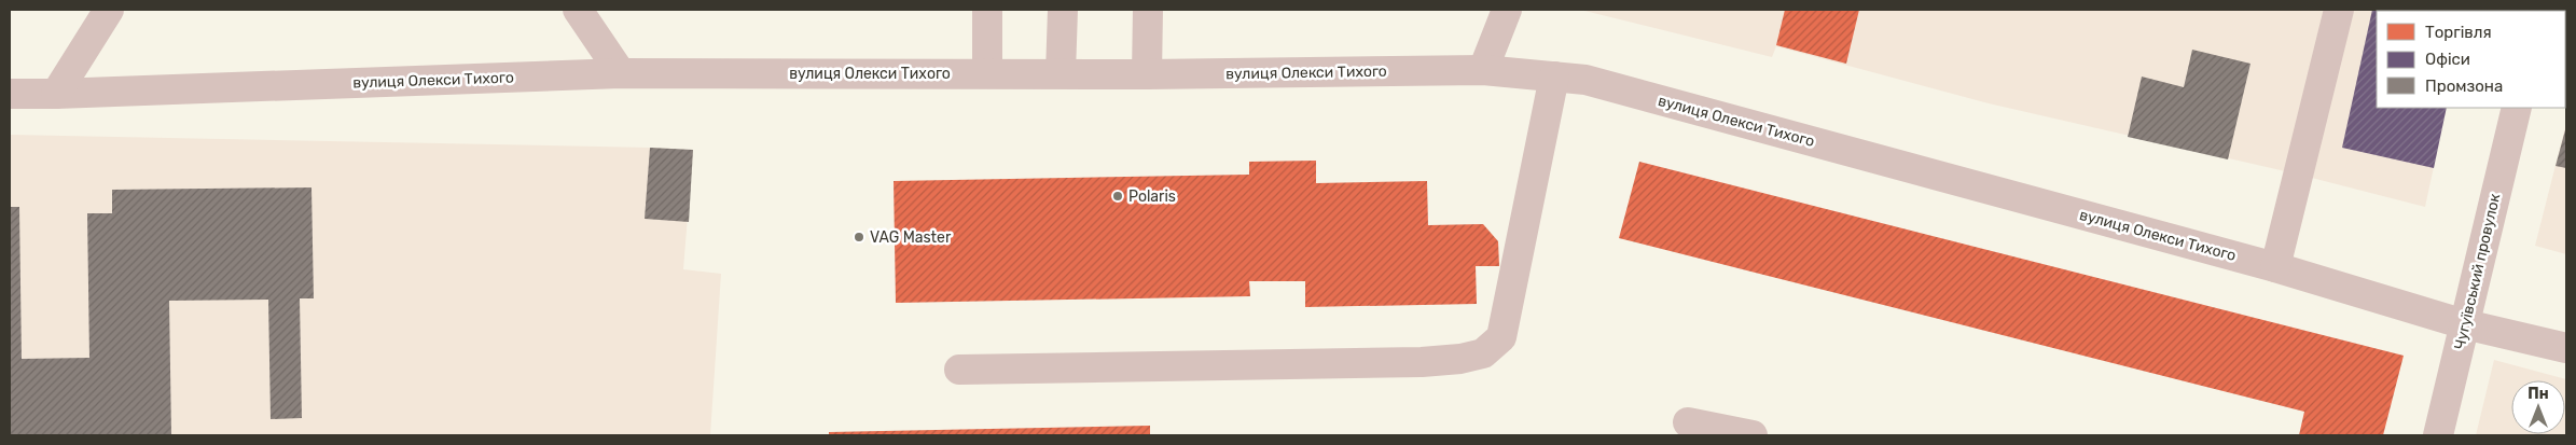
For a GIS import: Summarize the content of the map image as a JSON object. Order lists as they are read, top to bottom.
{
  "streets": {
    "street": ["вулиця Олекси Тихого", "Чугуївський провулок"]
  },
  "crossings": [
    ["вулиця Олекси Тихого", "Чугуївський провулок"]
  ],
  "places": ["Polaris", "VAG Master"],
  "legend": ["Торгівля", "Офіси", "Промзона"],
  "north": "top"
}
